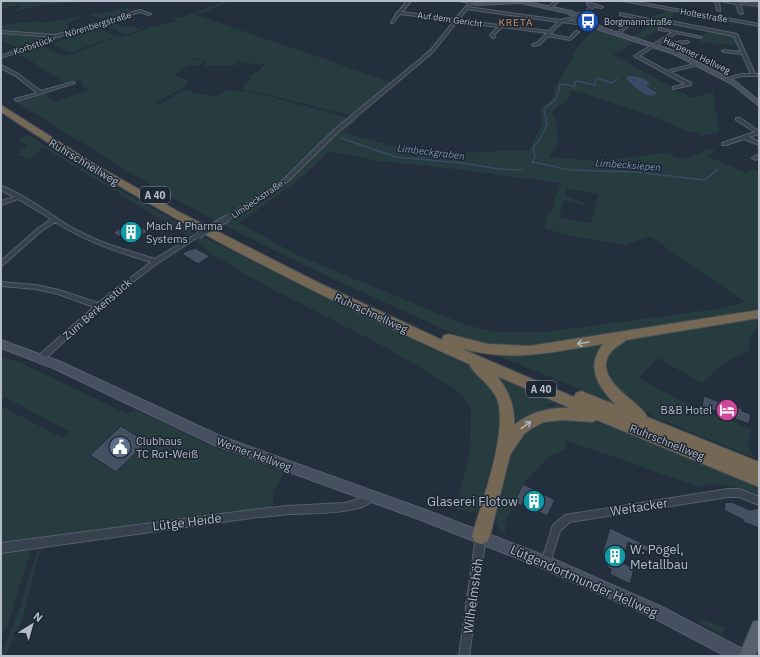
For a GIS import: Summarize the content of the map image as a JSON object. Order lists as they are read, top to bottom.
{
  "streets": {
    "highway": ["Ruhrschnellweg", "A 40"],
    "street": [
      "Holtestraße",
      "Auf dem Gericht",
      "Nörenbergstraße",
      "Korbstück",
      "Harpener Hellweg",
      "Limbeckstraße",
      "Zum Berkenstück",
      "Werner Hellweg",
      "Weitacker",
      "Lütge Heide",
      "Lütgendortmunder Hellweg",
      "Wilhelmshöh"
    ]
  },
  "crossings": [
    ["Auf dem Gericht", "Limbeckstraße"],
    ["Nörenbergstraße", "Korbstück"],
    ["Harpener Hellweg", "Limbeckstraße"],
    ["Limbeckstraße", "Zum Berkenstück"],
    ["Zum Berkenstück", "Werner Hellweg"],
    ["Werner Hellweg", "Lütge Heide"],
    ["Werner Hellweg", "Lütgendortmunder Hellweg"],
    ["Weitacker", "Lütgendortmunder Hellweg"],
    ["Lütgendortmunder Hellweg", "Wilhelmshöh"]
  ],
  "districts": ["KRETA"],
  "water": ["Limbeckgraben", "Limbecksiepen"],
  "places": {
    "bus stop": ["Borgmannstraße"],
    "building": ["Mach 4 Pharma Systems", "Glaserei Flotow", "W. Pögel, Metallbau"],
    "hotel": ["B&B Hotel"],
    "public building": ["Clubhaus TC Rot-Weiß"]
  },
  "north": "top right"
}
